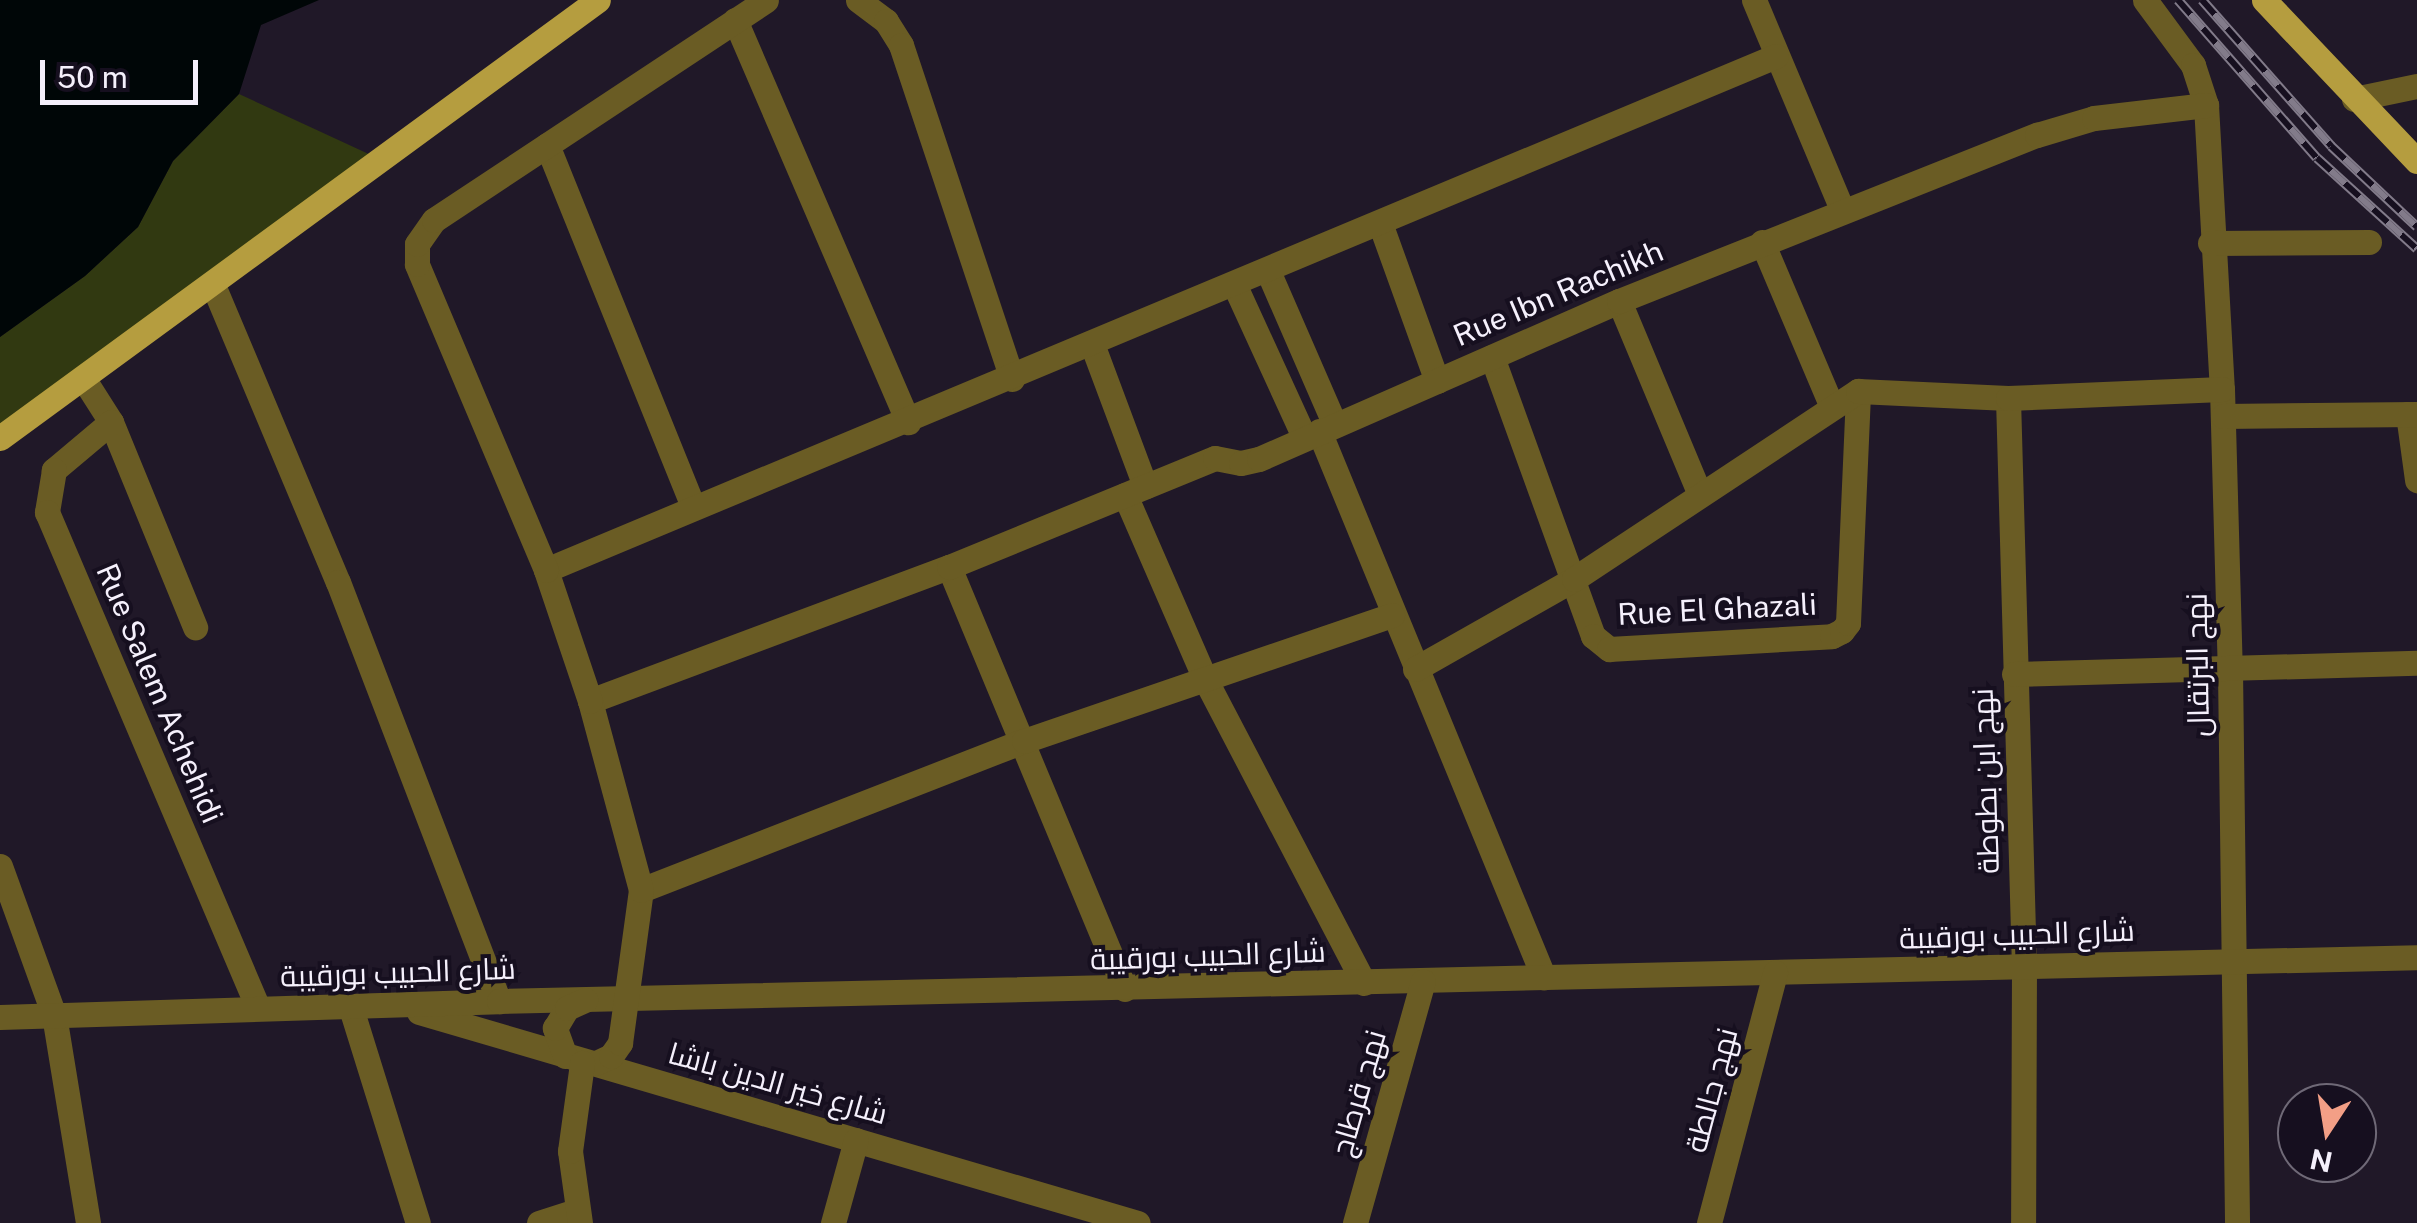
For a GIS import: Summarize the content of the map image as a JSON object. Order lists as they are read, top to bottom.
{
  "streets": {
    "street": [
      "Rue Ibn Rachikh",
      "Rue El Ghazali",
      "نهج البرتقال",
      "Rue Salem Achehidi",
      "نهج ابن بطوطة",
      "شارع الحبيب بورقيبة",
      "شارع خير الدين باشا",
      "نهج جالطة",
      "نهج قرطاج"
    ]
  },
  "crossings": [
    ["Rue Ibn Rachikh", "Rue El Ghazali"],
    ["Rue Ibn Rachikh", "نهج البرتقال"],
    ["نهج البرتقال", "شارع الحبيب بورقيبة"],
    ["Rue Salem Achehidi", "شارع الحبيب بورقيبة"],
    ["نهج ابن بطوطة", "شارع الحبيب بورقيبة"],
    ["شارع الحبيب بورقيبة", "شارع خير الدين باشا"],
    ["شارع الحبيب بورقيبة", "نهج جالطة"],
    ["شارع الحبيب بورقيبة", "نهج قرطاج"]
  ],
  "scale_bar": "50 m",
  "north": "bottom"
}
